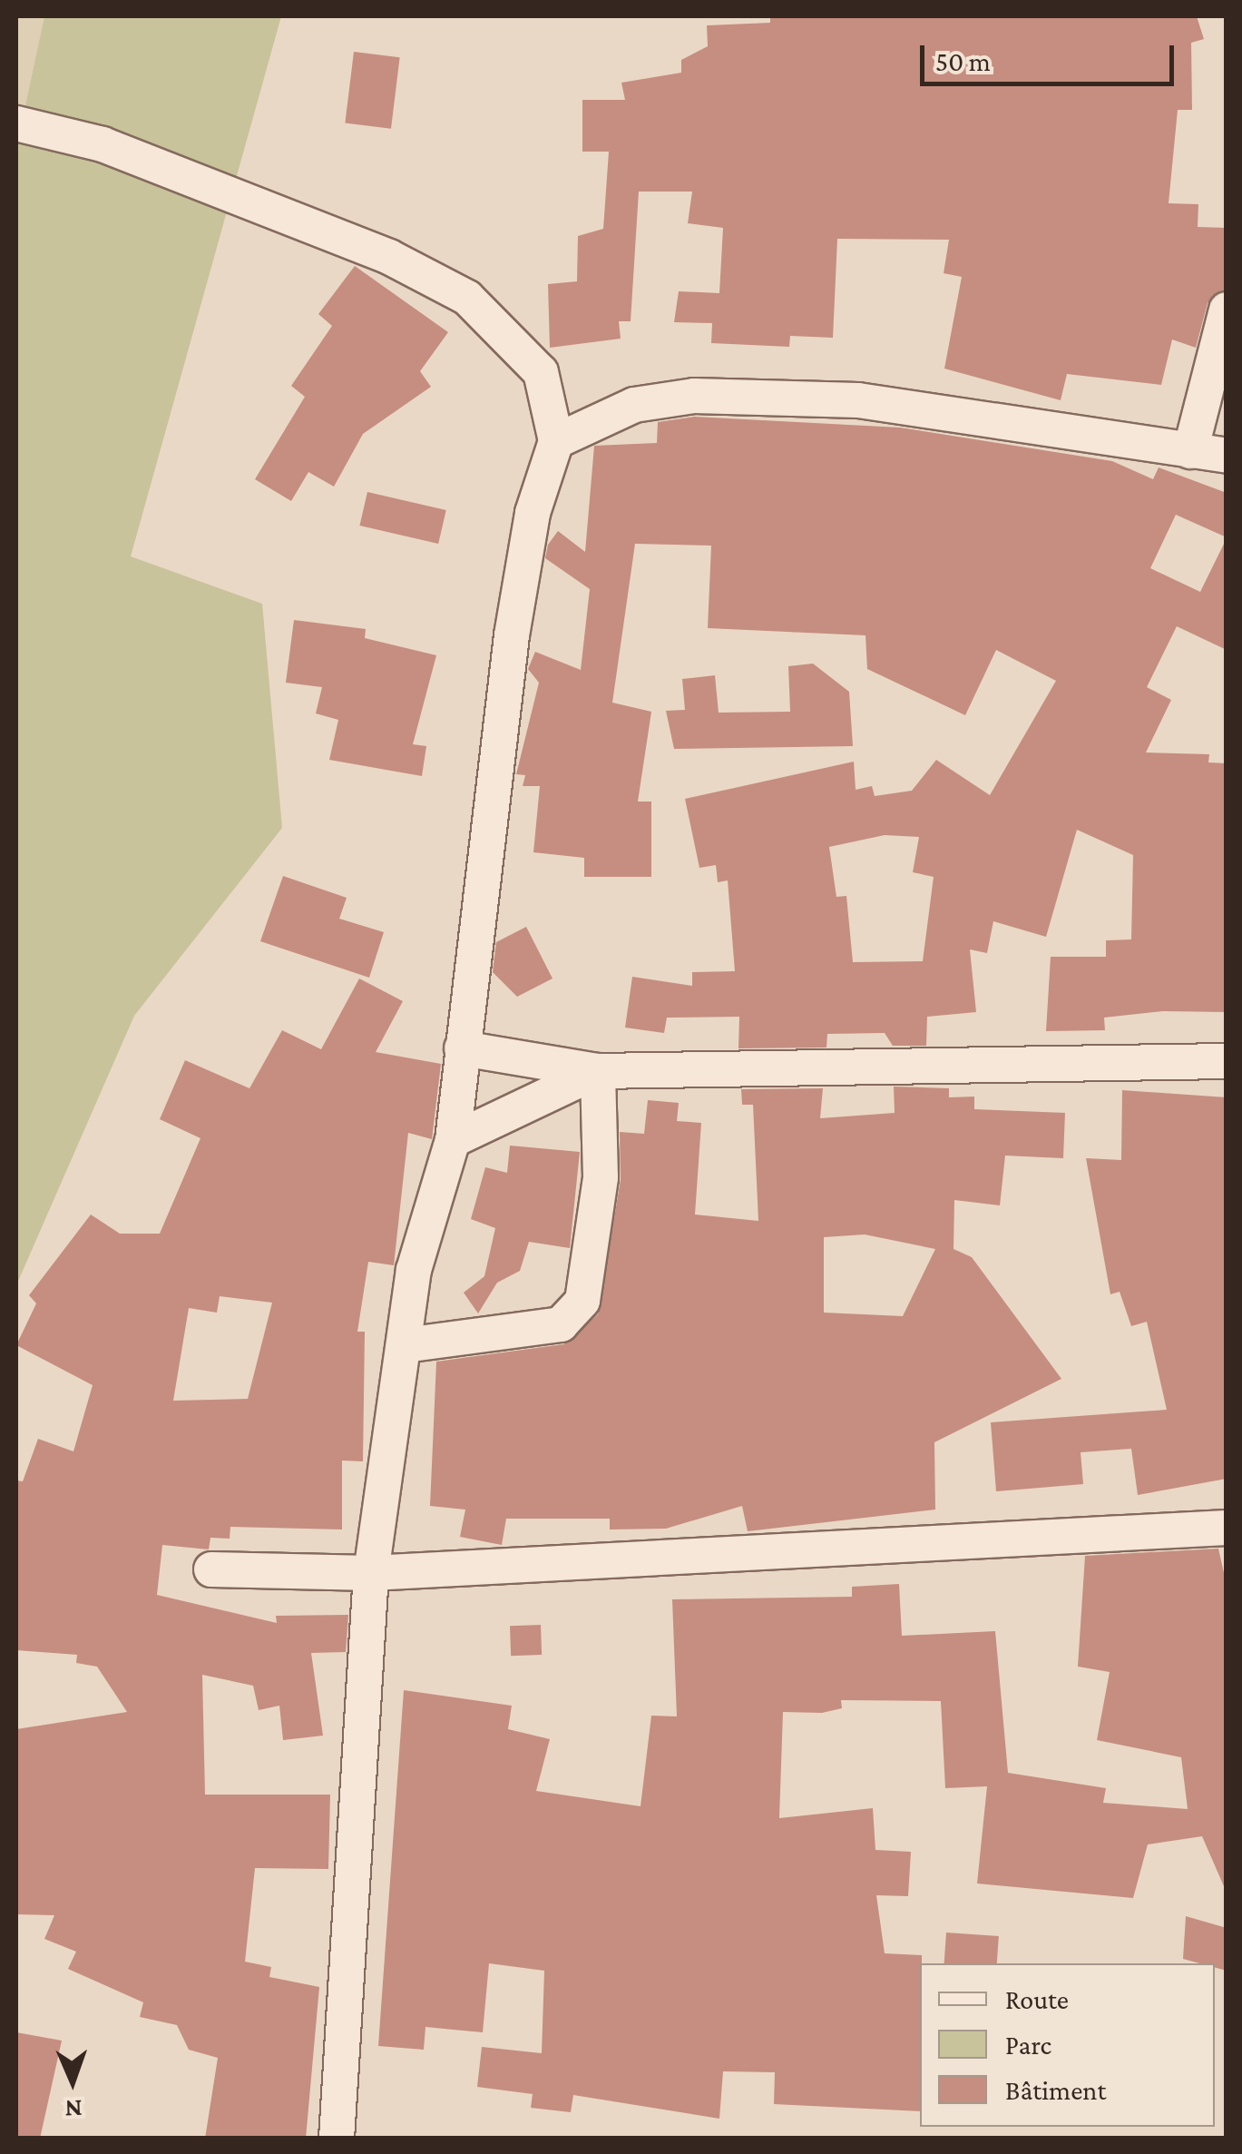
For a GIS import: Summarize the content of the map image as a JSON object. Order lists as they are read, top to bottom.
{
  "legend": ["Route", "Parc", "Bâtiment"],
  "scale_bar": "50 m",
  "north": "bottom"
}
